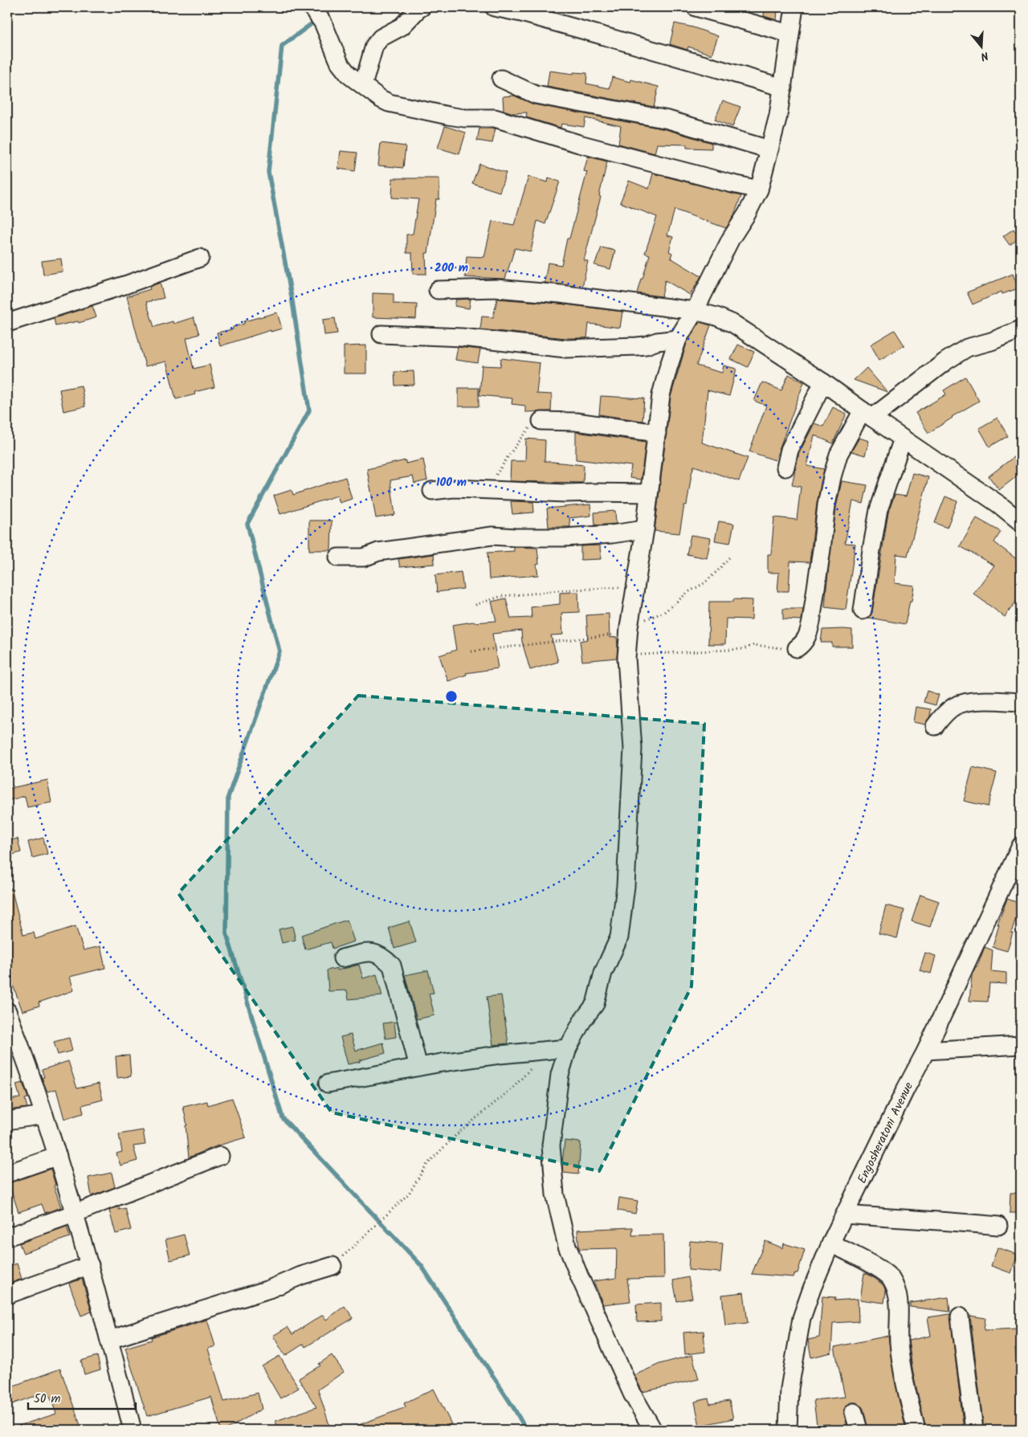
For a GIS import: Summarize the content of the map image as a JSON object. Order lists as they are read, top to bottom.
{
  "streets": {
    "street": ["Engosheratoni Avenue"]
  },
  "scale_bar": "50 m",
  "north": "bottom",
  "rings": ["200 m", "100 m"]
}
